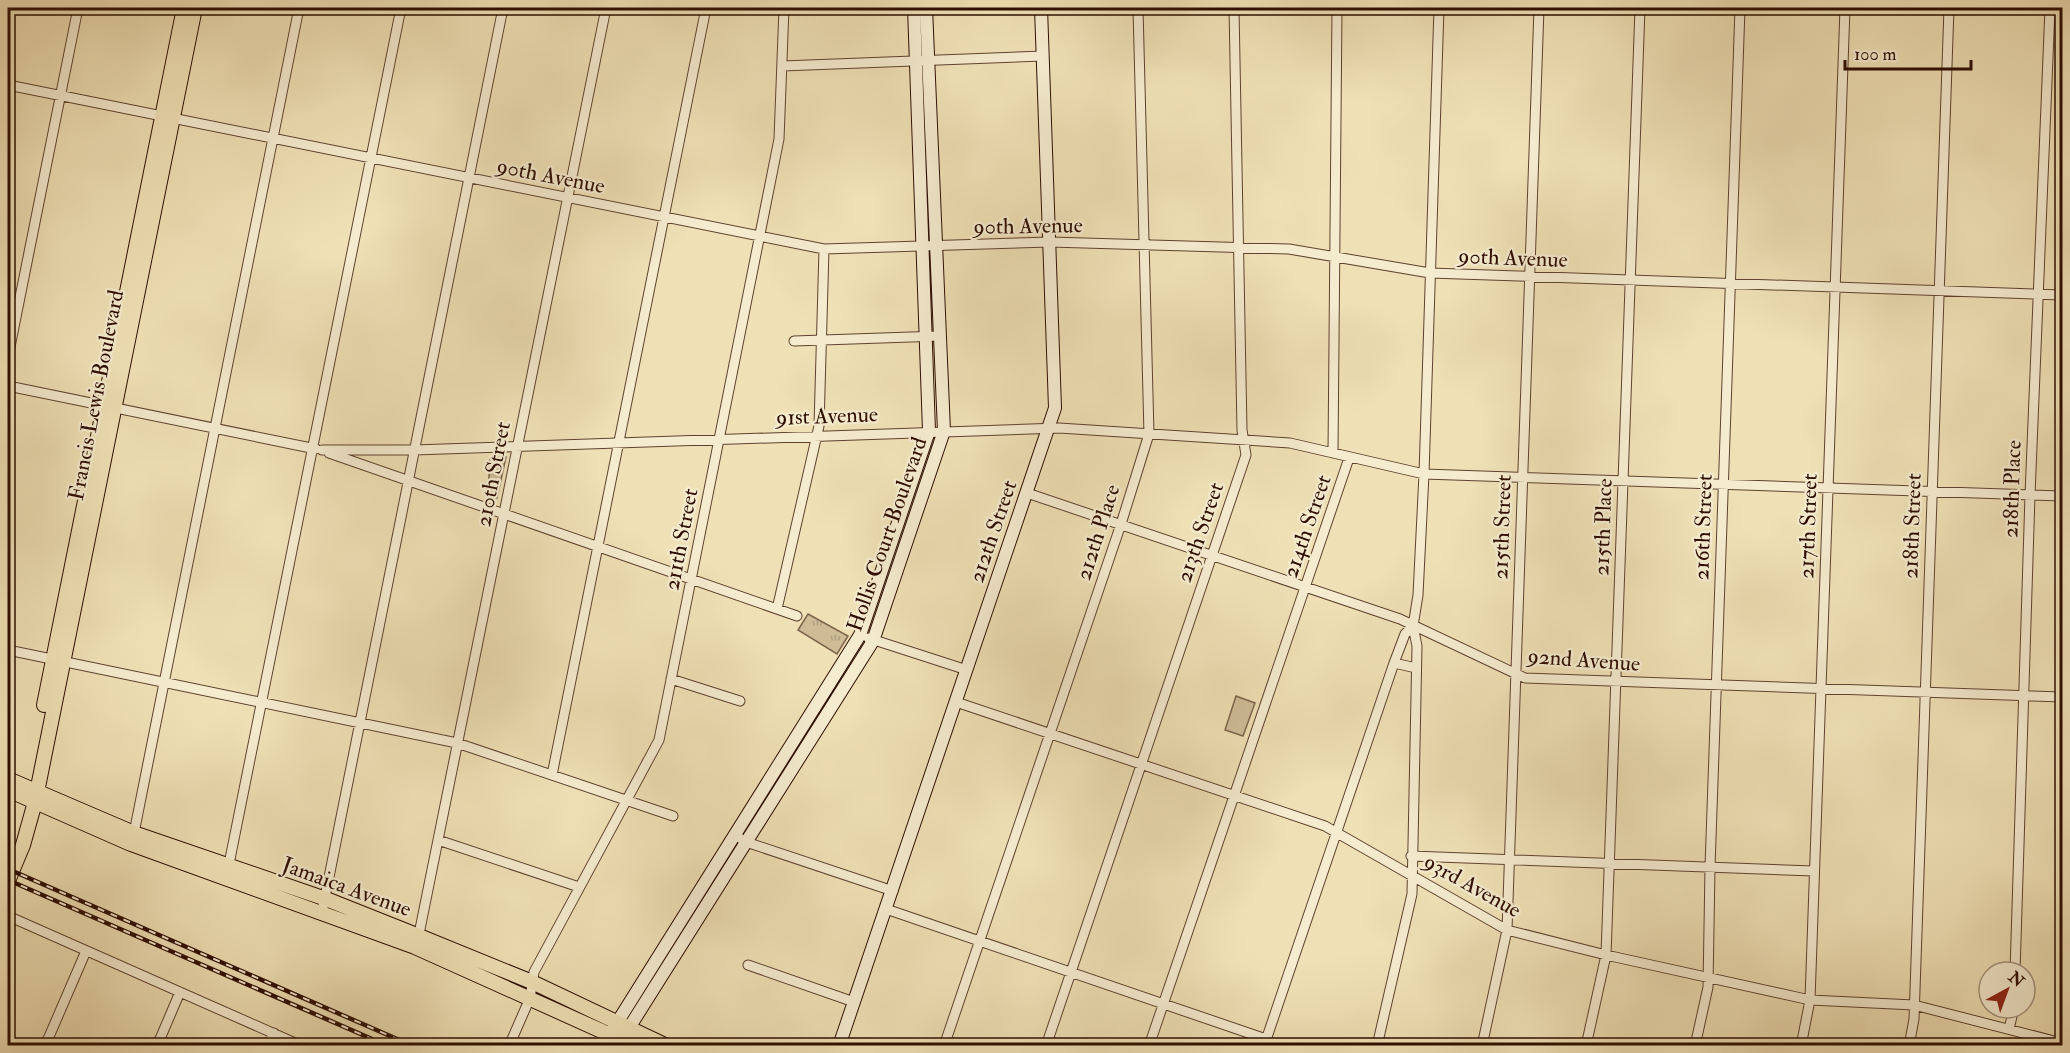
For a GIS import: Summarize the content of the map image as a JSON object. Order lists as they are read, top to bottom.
{
  "streets": {
    "main road": [
      "Francis Lewis Boulevard",
      "212th Street",
      "Hollis Court Boulevard",
      "Jamaica Avenue"
    ],
    "street": [
      "90th Avenue",
      "91st Avenue",
      "210th Street",
      "218th Place",
      "214th Street",
      "217th Street",
      "218th Street",
      "215th Street",
      "215th Place",
      "216th Street",
      "212th Place",
      "213th Street",
      "211th Street",
      "92nd Avenue",
      "93rd Avenue"
    ]
  },
  "crossings": [
    ["90th Avenue", "Francis Lewis Boulevard"],
    ["90th Avenue", "210th Street"],
    ["90th Avenue", "218th Place"],
    ["90th Avenue", "214th Street"],
    ["90th Avenue", "217th Street"],
    ["90th Avenue", "218th Street"],
    ["90th Avenue", "215th Street"],
    ["90th Avenue", "215th Place"],
    ["90th Avenue", "216th Street"],
    ["90th Avenue", "212th Street"],
    ["90th Avenue", "212th Place"],
    ["90th Avenue", "213th Street"],
    ["90th Avenue", "Hollis Court Boulevard"],
    ["90th Avenue", "211th Street"],
    ["Francis Lewis Boulevard", "Jamaica Avenue"],
    ["91st Avenue", "210th Street"],
    ["91st Avenue", "214th Street"],
    ["91st Avenue", "212th Street"],
    ["91st Avenue", "212th Place"],
    ["91st Avenue", "213th Street"],
    ["91st Avenue", "Hollis Court Boulevard"],
    ["91st Avenue", "211th Street"],
    ["210th Street", "Jamaica Avenue"],
    ["218th Place", "92nd Avenue"],
    ["214th Street", "92nd Avenue"],
    ["214th Street", "93rd Avenue"],
    ["217th Street", "92nd Avenue"],
    ["217th Street", "93rd Avenue"],
    ["218th Street", "92nd Avenue"],
    ["218th Street", "93rd Avenue"],
    ["215th Street", "92nd Avenue"],
    ["215th Street", "93rd Avenue"],
    ["215th Place", "92nd Avenue"],
    ["215th Place", "93rd Avenue"],
    ["216th Street", "92nd Avenue"],
    ["216th Street", "93rd Avenue"],
    ["212th Street", "92nd Avenue"],
    ["212th Street", "93rd Avenue"],
    ["212th Place", "92nd Avenue"],
    ["212th Place", "93rd Avenue"],
    ["213th Street", "92nd Avenue"],
    ["213th Street", "93rd Avenue"],
    ["Hollis Court Boulevard", "Jamaica Avenue"],
    ["211th Street", "Jamaica Avenue"]
  ],
  "scale_bar": "100 m",
  "north": "top right"
}
